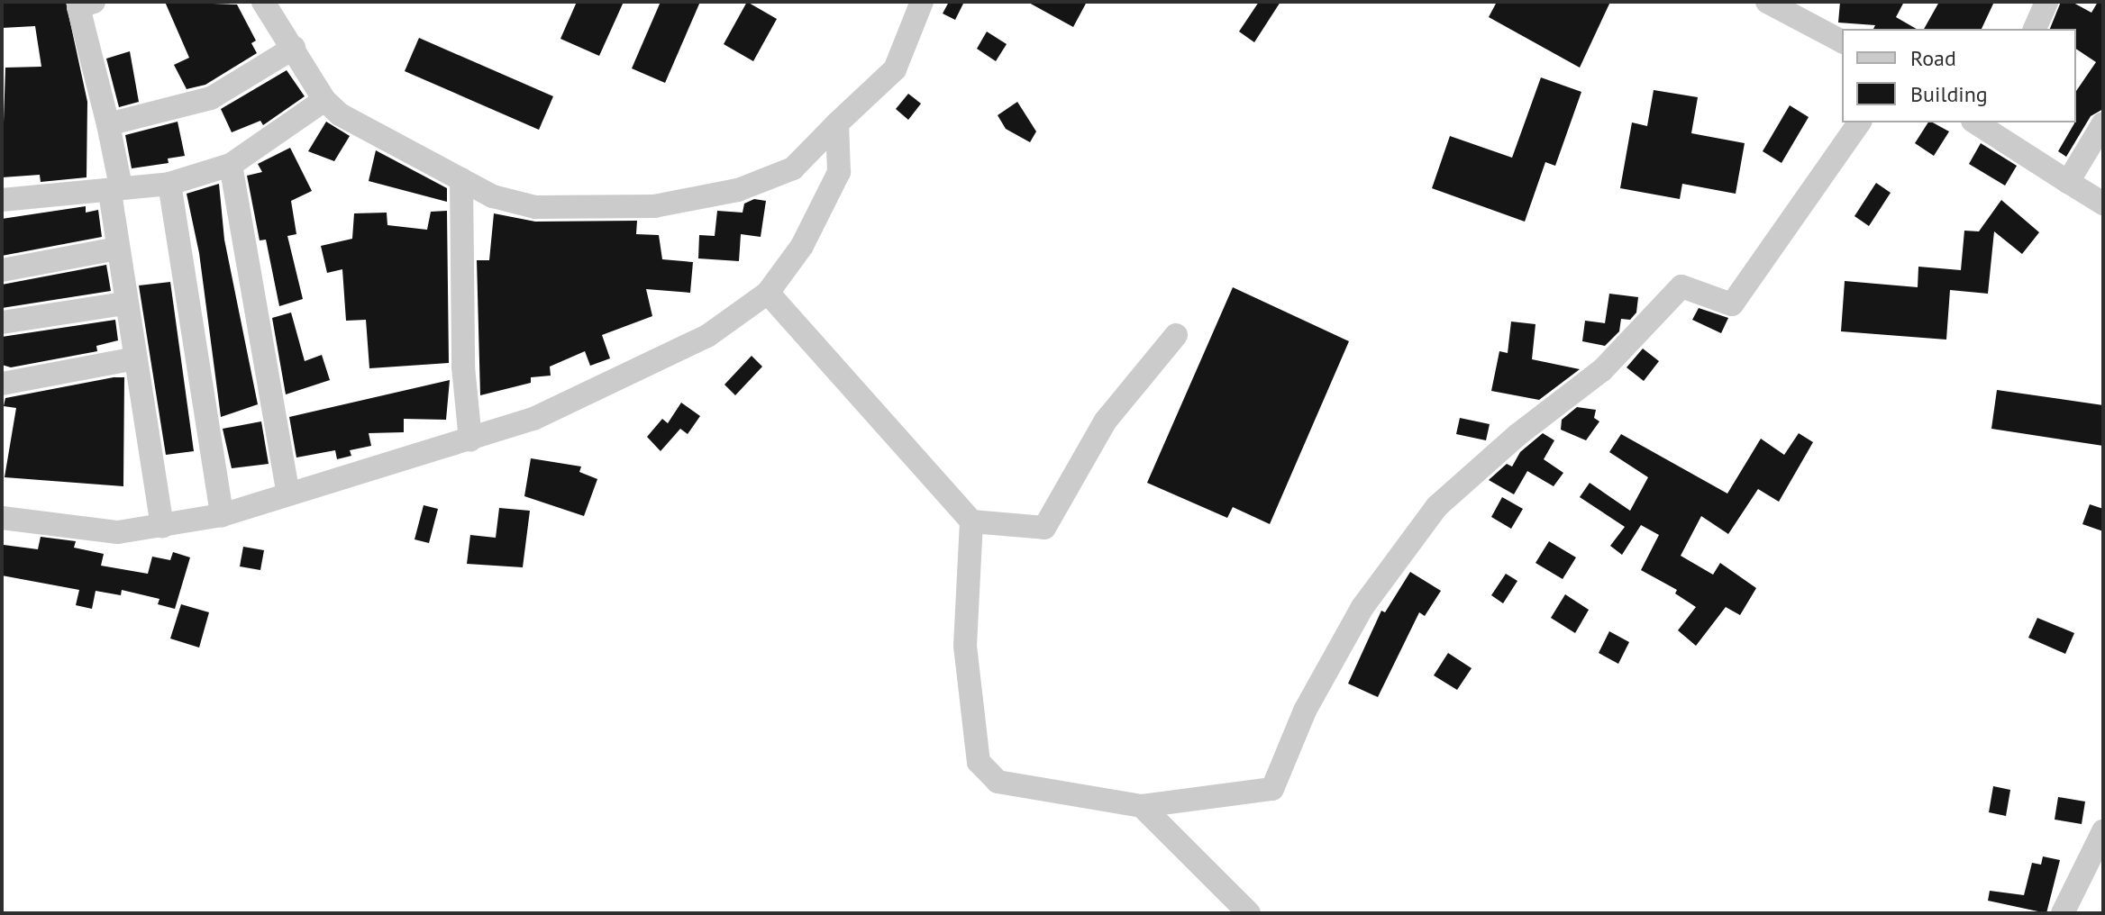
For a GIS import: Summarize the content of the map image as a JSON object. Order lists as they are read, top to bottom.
{
  "legend": ["Road", "Building"]
}
